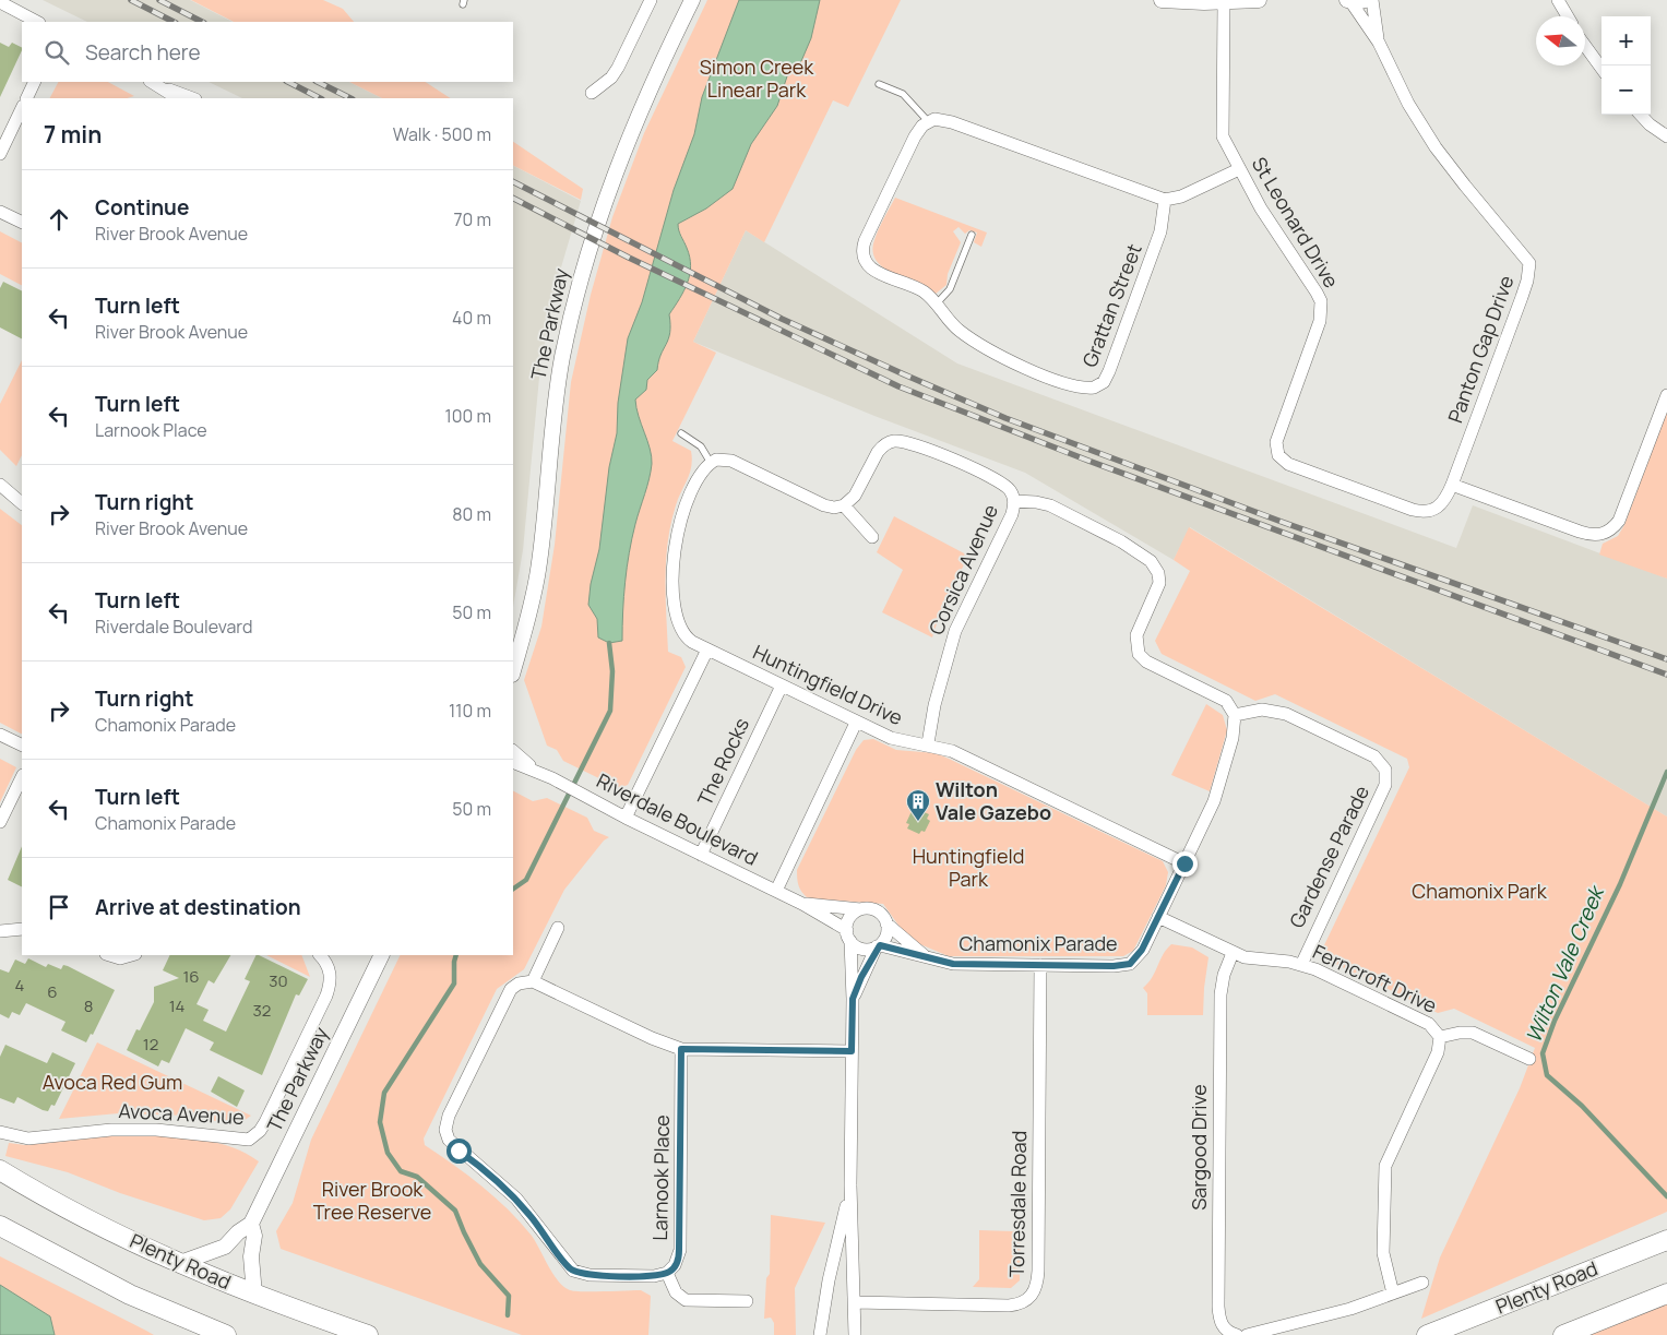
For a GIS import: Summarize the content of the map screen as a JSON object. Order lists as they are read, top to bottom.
{
  "streets": {
    "highway": ["Plenty Road"],
    "street": [
      "St Leonard Drive",
      "Grattan Street",
      "The Parkway",
      "Panton Gap Drive",
      "Corsica Avenue",
      "Huntingfield Drive",
      "The Rocks",
      "Riverdale Boulevard",
      "Gardense Parade",
      "Chamonix Parade",
      "Ferncroft Drive",
      "Avoca Avenue",
      "Sargood Drive",
      "Larnook Place",
      "Torresdale Road"
    ]
  },
  "crossings": [
    ["St Leonard Drive", "Panton Gap Drive"],
    ["The Parkway", "Plenty Road"],
    ["Corsica Avenue", "Huntingfield Drive"],
    ["Huntingfield Drive", "The Rocks"],
    ["Huntingfield Drive", "Chamonix Parade"],
    ["The Rocks", "Riverdale Boulevard"],
    ["Riverdale Boulevard", "Chamonix Parade"],
    ["Gardense Parade", "Chamonix Parade"],
    ["Gardense Parade", "Ferncroft Drive"],
    ["Chamonix Parade", "Ferncroft Drive"],
    ["Chamonix Parade", "Torresdale Road"],
    ["Ferncroft Drive", "Sargood Drive"]
  ],
  "water": ["Wilton Vale Creek"],
  "parks": [
    "Simon Creek Linear Park",
    "Huntingfield Park",
    "Chamonix Park",
    "Avoca Red Gum",
    "River Brook Tree Reserve"
  ],
  "places": {
    "building": ["Wilton Vale Gazebo"]
  },
  "house_numbers": [
    "16",
    "30",
    "4",
    "6",
    "8",
    "14",
    "32",
    "12"
  ],
  "north": "left",
  "page": {
    "map_buttons": ["+", "−"],
    "search": "Search here",
    "heading": ["7 min", "Walk · 500 m"],
    "list": [
      ["Continue", "River Brook Avenue", "70 m"],
      ["Turn left", "River Brook Avenue", "40 m"],
      ["Turn left", "Larnook Place", "100 m"],
      ["Turn right", "River Brook Avenue", "80 m"],
      ["Turn left", "Riverdale Boulevard", "50 m"],
      ["Turn right", "Chamonix Parade", "110 m"],
      ["Turn left", "Chamonix Parade", "50 m"],
      "Arrive at destination"
    ]
  }
}
